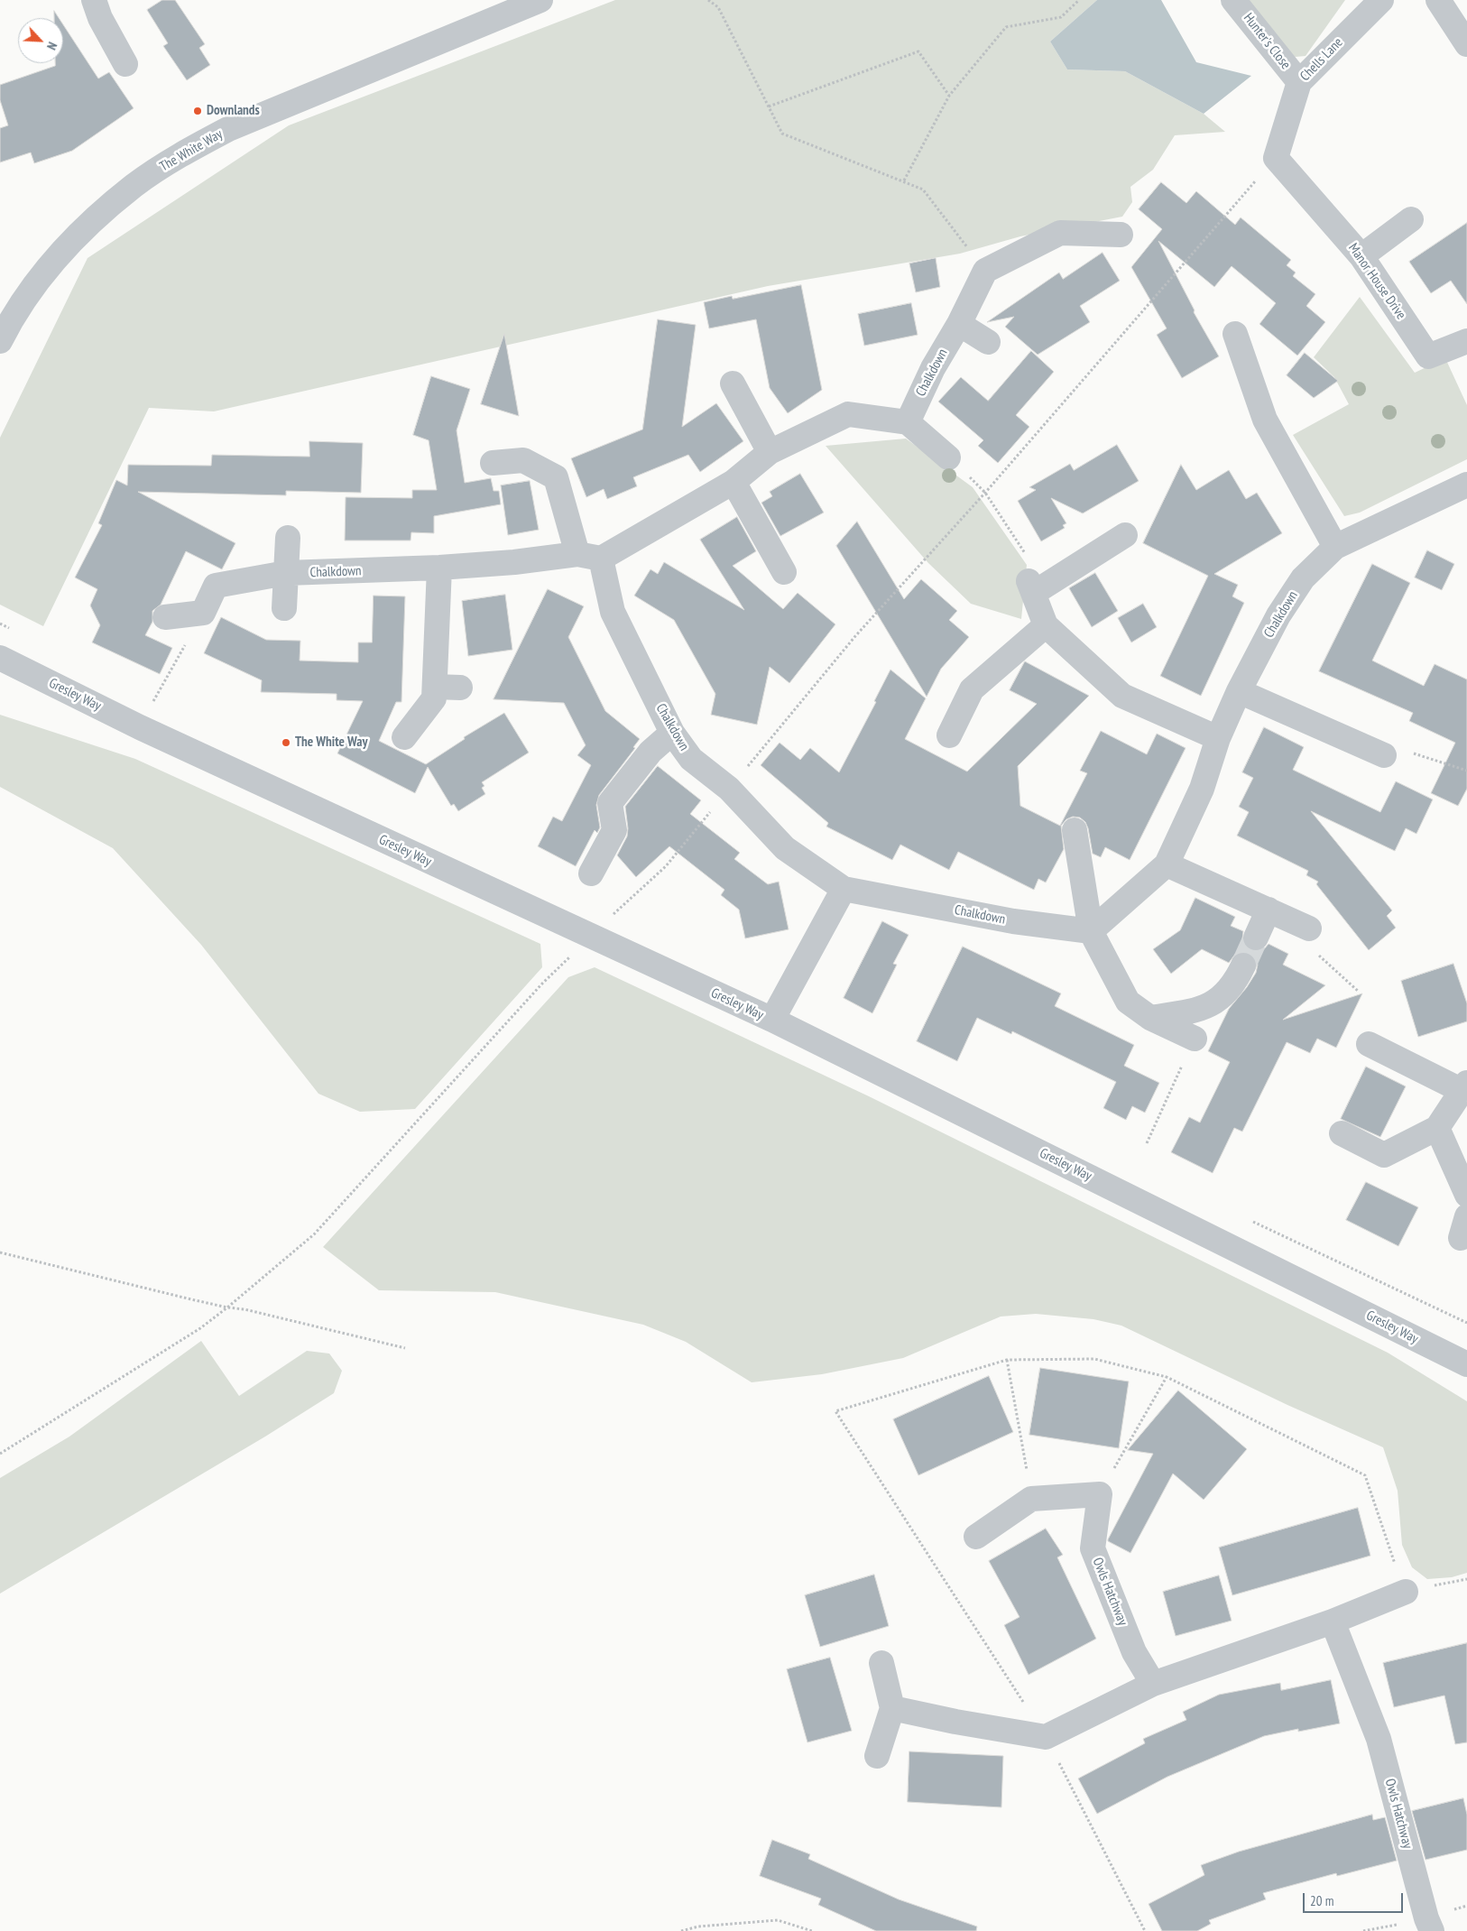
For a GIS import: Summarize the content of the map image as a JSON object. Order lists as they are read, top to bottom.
{
  "streets": {
    "street": [
      "Hunter's Close",
      "Chells Lane",
      "The White Way",
      "Manor House Drive",
      "Chalkdown",
      "Gresley Way",
      "Owls Hatchway"
    ]
  },
  "crossings": [
    ["Hunter's Close", "Chells Lane"],
    ["Chells Lane", "Manor House Drive"]
  ],
  "places": ["Downlands", "The White Way"],
  "scale_bar": "20 m",
  "north": "bottom right"
}
